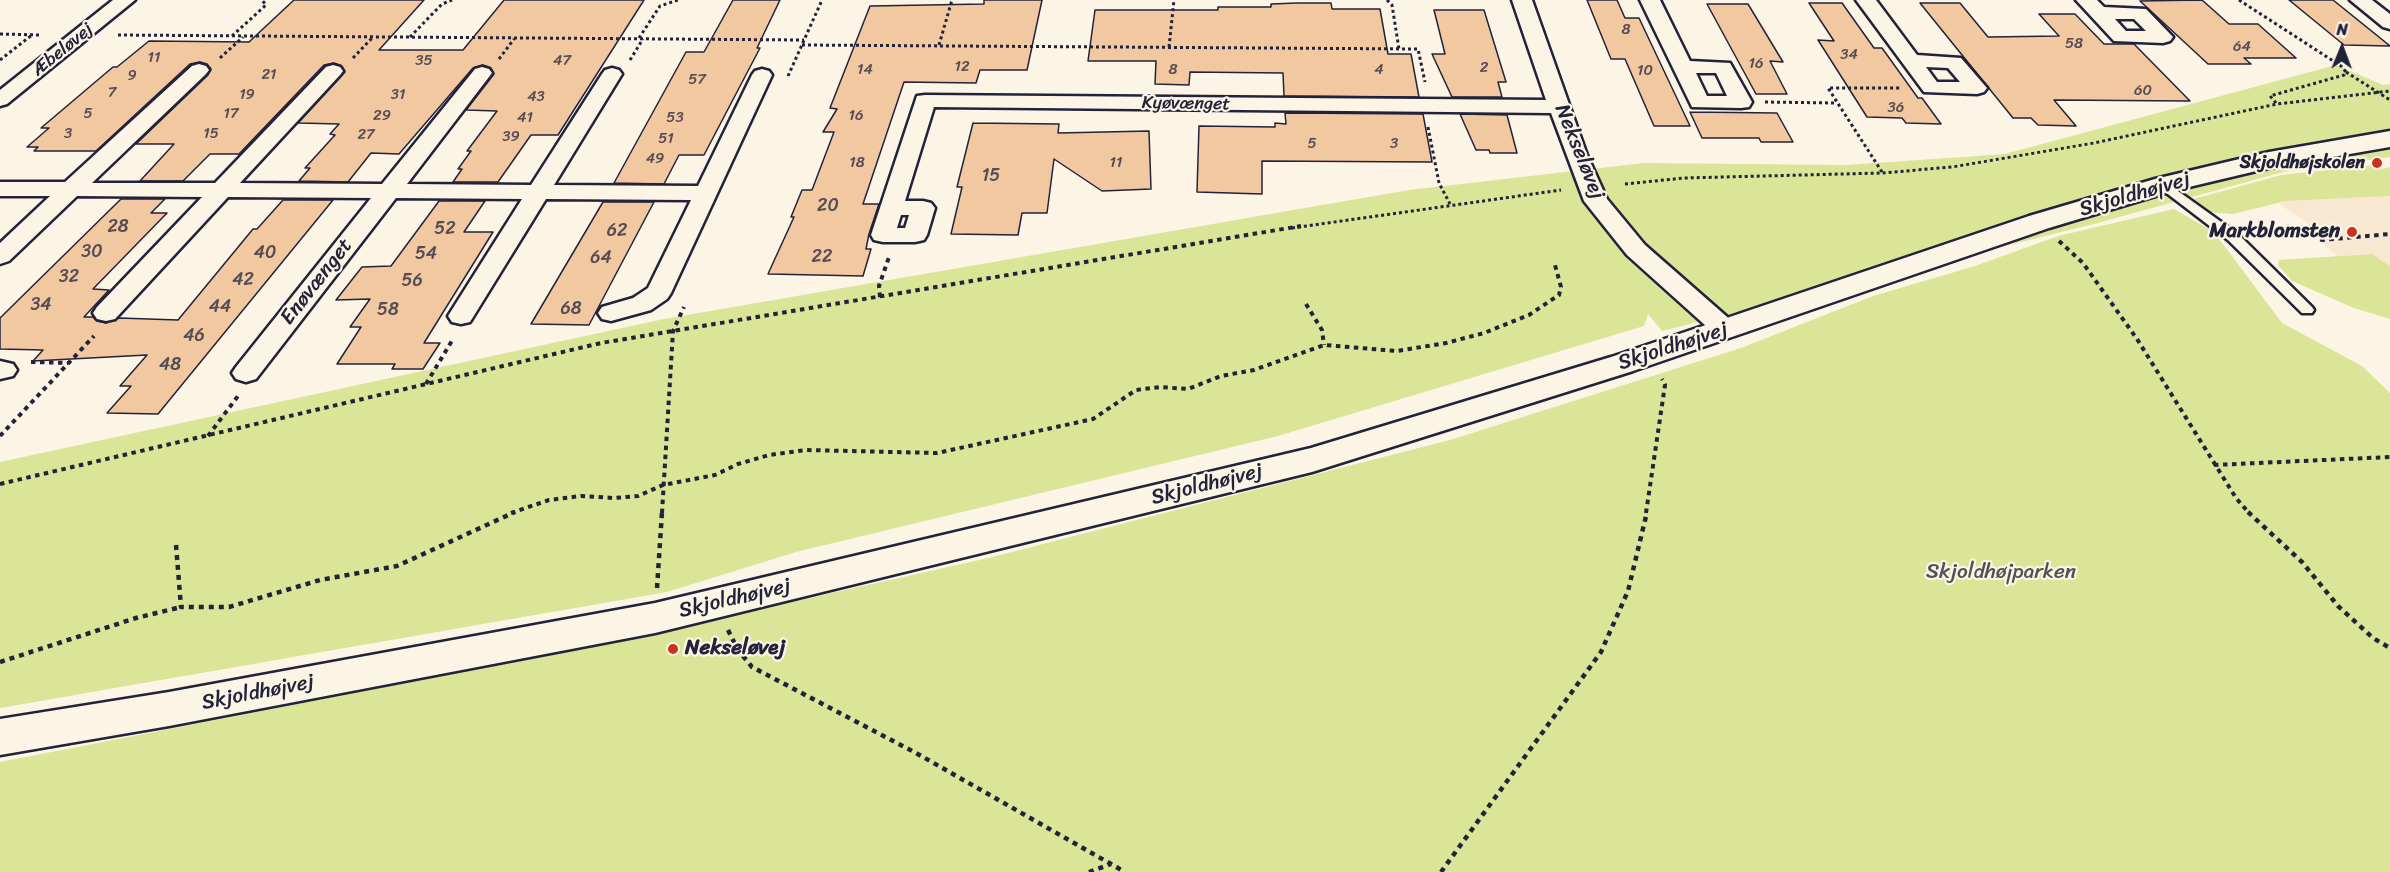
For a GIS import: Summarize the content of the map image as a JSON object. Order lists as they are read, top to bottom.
{
  "streets": {
    "street": [
      "Æbeløvej",
      "Kyøvænget",
      "Nekseløvej",
      "Skjoldhøjvej",
      "Enøvænget"
    ]
  },
  "crossings": [
    ["Kyøvænget", "Nekseløvej"],
    ["Nekseløvej", "Skjoldhøjvej"]
  ],
  "parks": ["Skjoldhøjparken"],
  "places": ["Skjoldhøjskolen", "Markblomsten", "Nekseløvej"],
  "house_numbers": [
    "8",
    "58",
    "64",
    "34",
    "11",
    "35",
    "47",
    "16",
    "12",
    "2",
    "14",
    "8",
    "4",
    "10",
    "21",
    "9",
    "57",
    "60",
    "7",
    "19",
    "31",
    "43",
    "36",
    "5",
    "17",
    "29",
    "16",
    "41",
    "53",
    "3",
    "15",
    "27",
    "39",
    "51",
    "5",
    "3",
    "49",
    "18",
    "11",
    "15",
    "20",
    "28",
    "52",
    "62",
    "30",
    "40",
    "54",
    "22",
    "64",
    "32",
    "42",
    "56",
    "34",
    "44",
    "68",
    "58",
    "46",
    "48"
  ],
  "north": "top"
}
